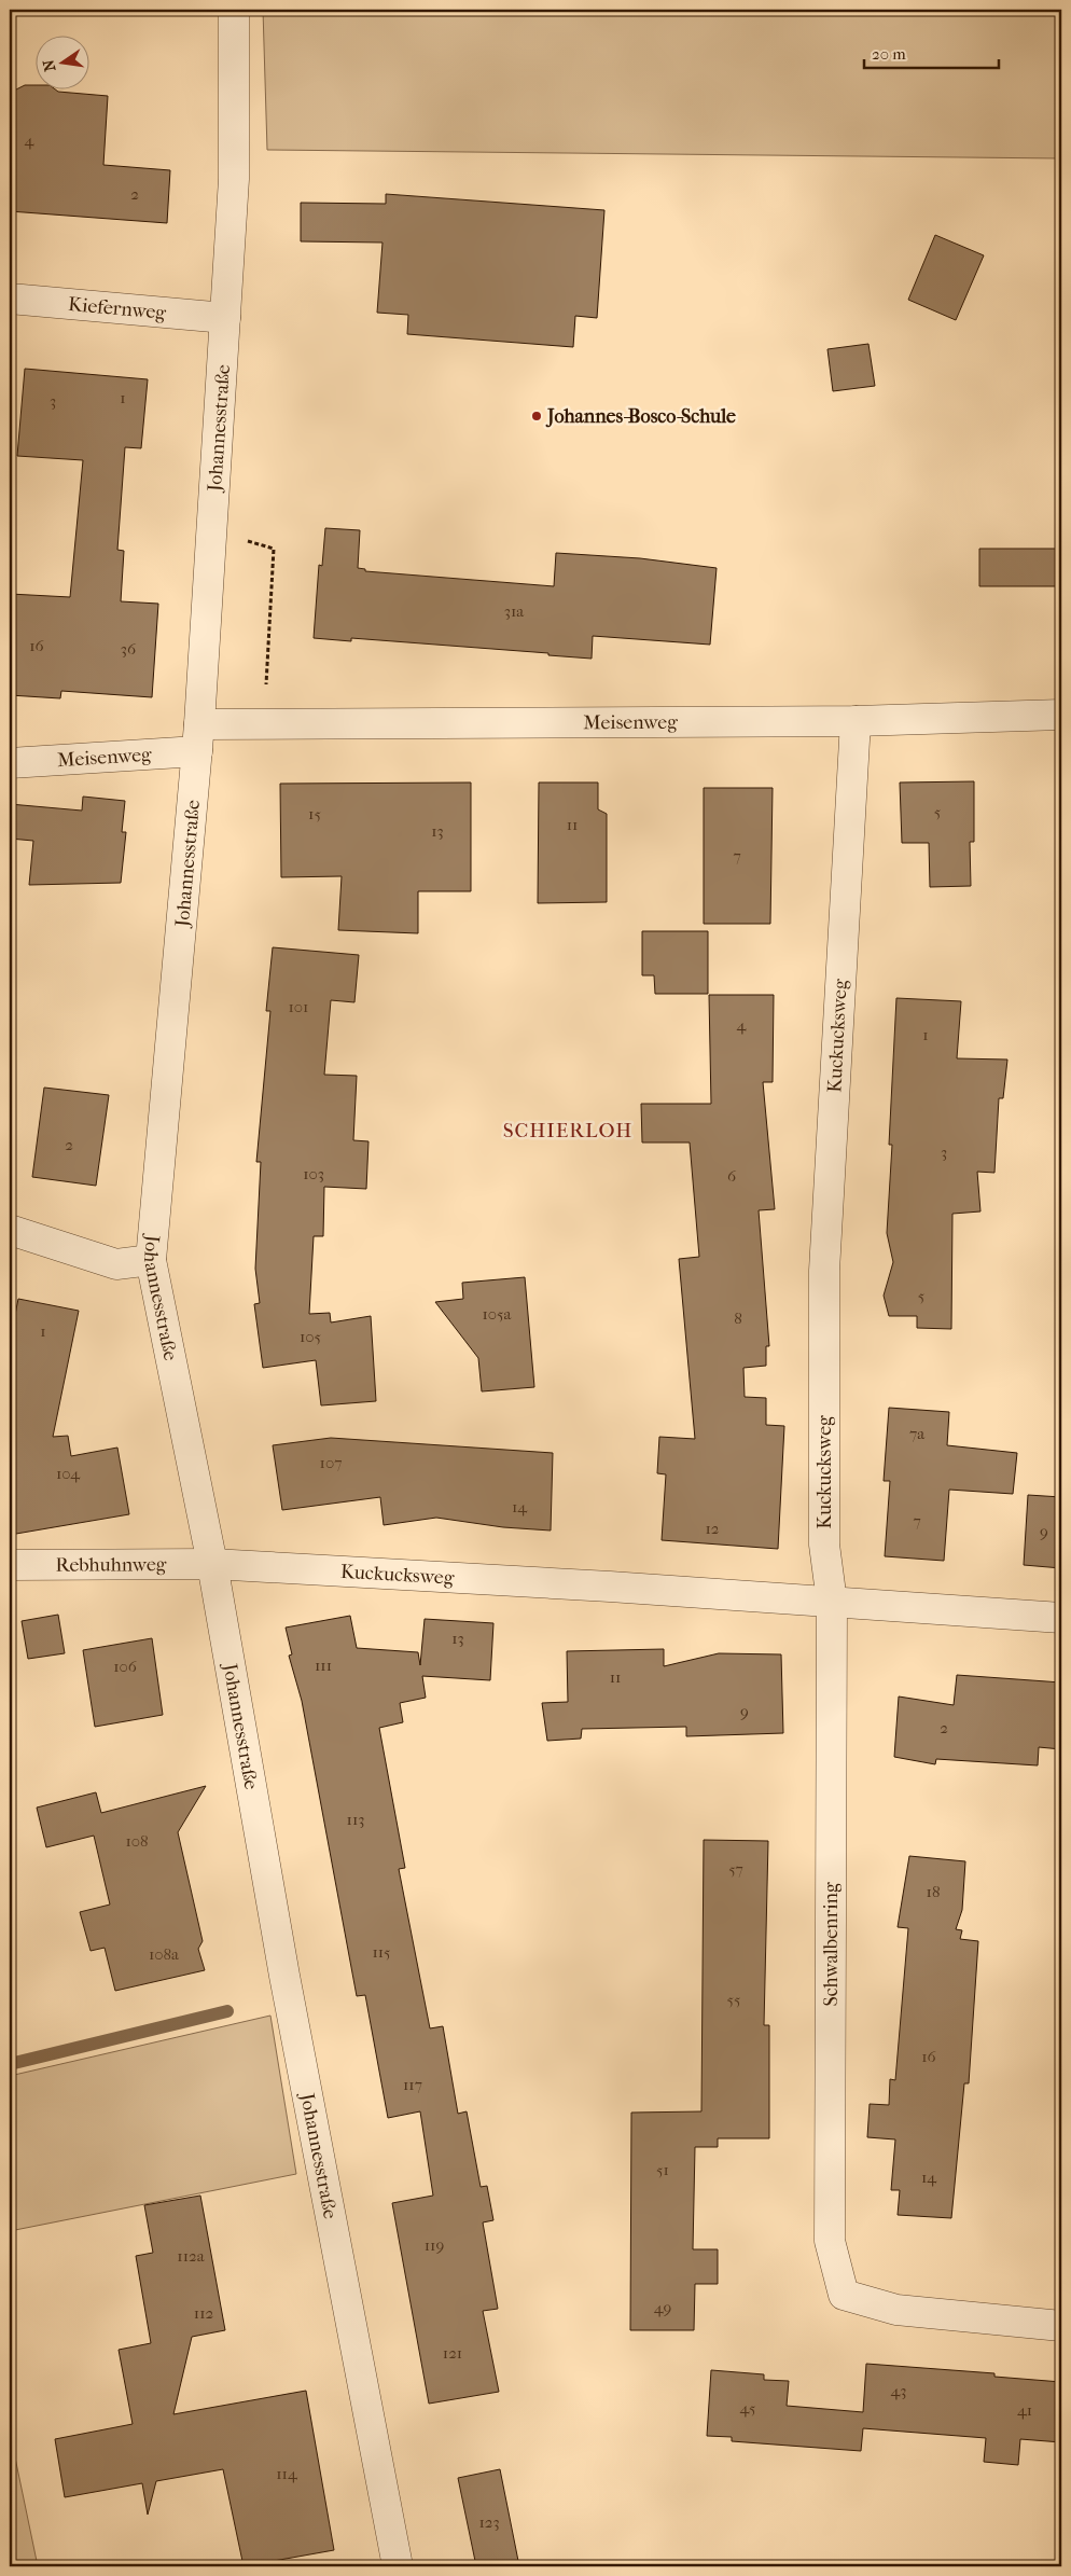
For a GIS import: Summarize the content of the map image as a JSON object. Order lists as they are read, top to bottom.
{
  "streets": {
    "street": [
      "Kiefernweg",
      "Johannesstraße",
      "Meisenweg",
      "Kuckucksweg",
      "Rebhuhnweg",
      "Schwalbenring"
    ]
  },
  "crossings": [
    ["Kiefernweg", "Johannesstraße"],
    ["Johannesstraße", "Meisenweg"],
    ["Johannesstraße", "Kuckucksweg"],
    ["Johannesstraße", "Rebhuhnweg"],
    ["Meisenweg", "Kuckucksweg"],
    ["Kuckucksweg", "Rebhuhnweg"],
    ["Kuckucksweg", "Schwalbenring"]
  ],
  "districts": ["SCHIERLOH"],
  "places": ["Johannes-Bosco-Schule"],
  "house_numbers": [
    "4",
    "2",
    "1",
    "3",
    "31a",
    "16",
    "36",
    "5",
    "15",
    "11",
    "13",
    "7",
    "101",
    "4",
    "1",
    "2",
    "3",
    "103",
    "6",
    "5",
    "105a",
    "8",
    "1",
    "105",
    "7a",
    "107",
    "104",
    "14",
    "7",
    "12",
    "9",
    "13",
    "111",
    "106",
    "11",
    "9",
    "2",
    "113",
    "108",
    "57",
    "18",
    "115",
    "108a",
    "55",
    "16",
    "117",
    "51",
    "14",
    "119",
    "112a",
    "49",
    "112",
    "121",
    "43",
    "45",
    "41",
    "114",
    "123"
  ],
  "scale_bar": "20 m",
  "north": "left"
}
